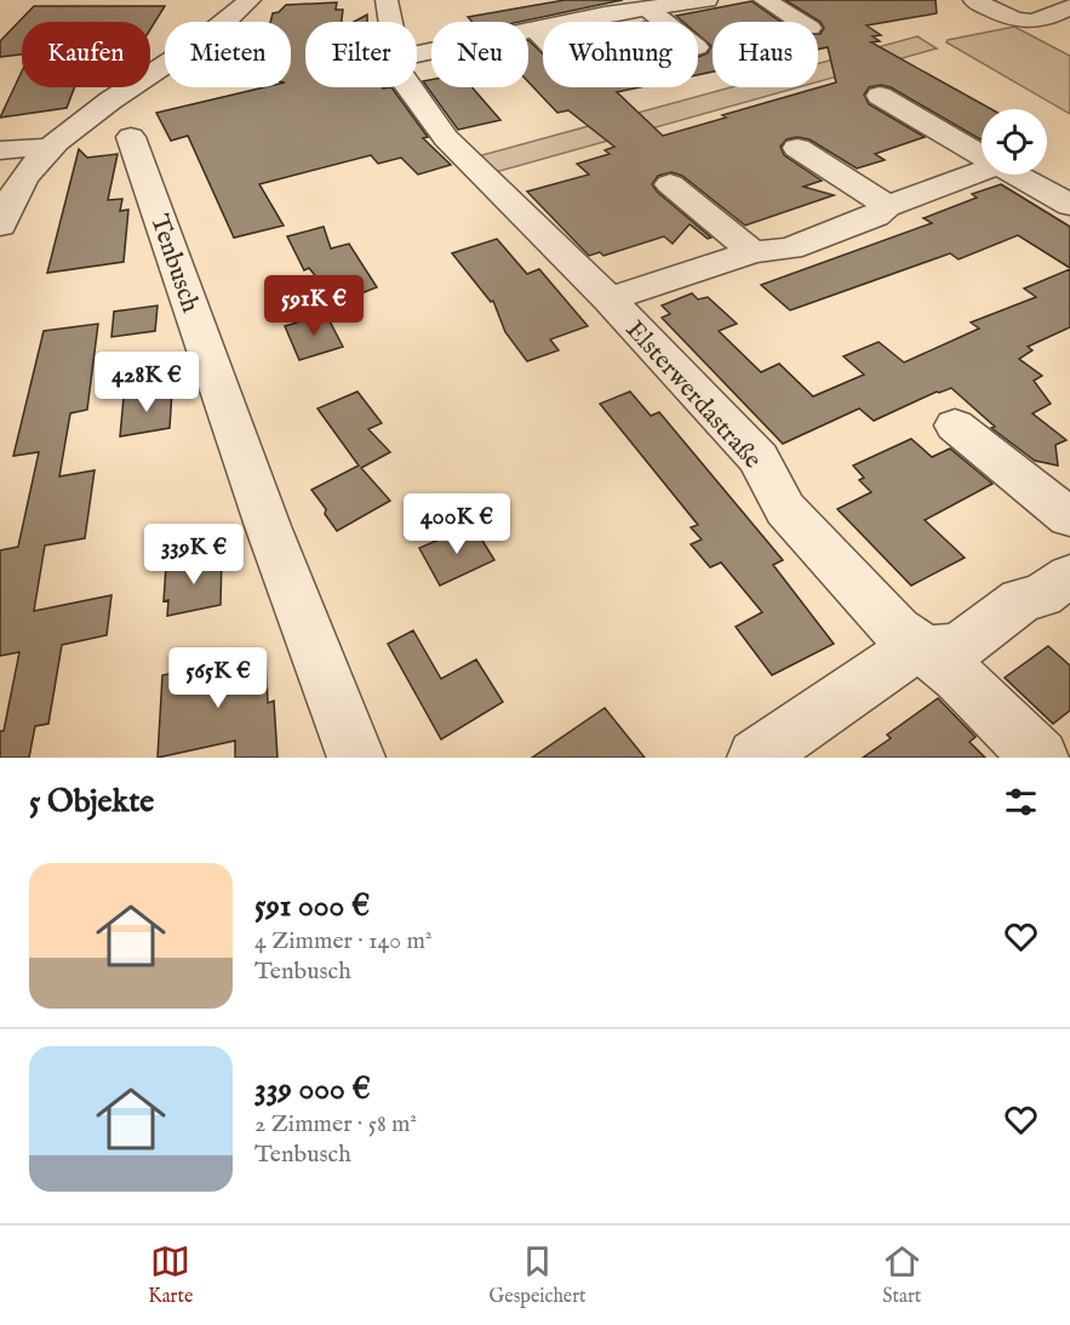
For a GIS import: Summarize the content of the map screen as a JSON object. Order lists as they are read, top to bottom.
{
  "streets": {
    "street": ["Tenbusch", "Elsterwerdastraße"]
  },
  "page": {
    "chip": [
      "Kaufen",
      "Mieten",
      "Filter",
      "Neu",
      "Wohnung",
      "Haus"
    ],
    "price": [
      "591K €",
      "428K €",
      "400K €",
      "339K €",
      "565K €"
    ],
    "heading": "5 Objekte",
    "list": [
      {
        "name": "591 000 €",
        "note": "4 Zimmer · 140 m² · Tenbusch"
      },
      {
        "name": "339 000 €",
        "note": "2 Zimmer · 58 m² · Tenbusch"
      }
    ],
    "tabs": ["Karte", "Gespeichert", "Start"]
  }
}
